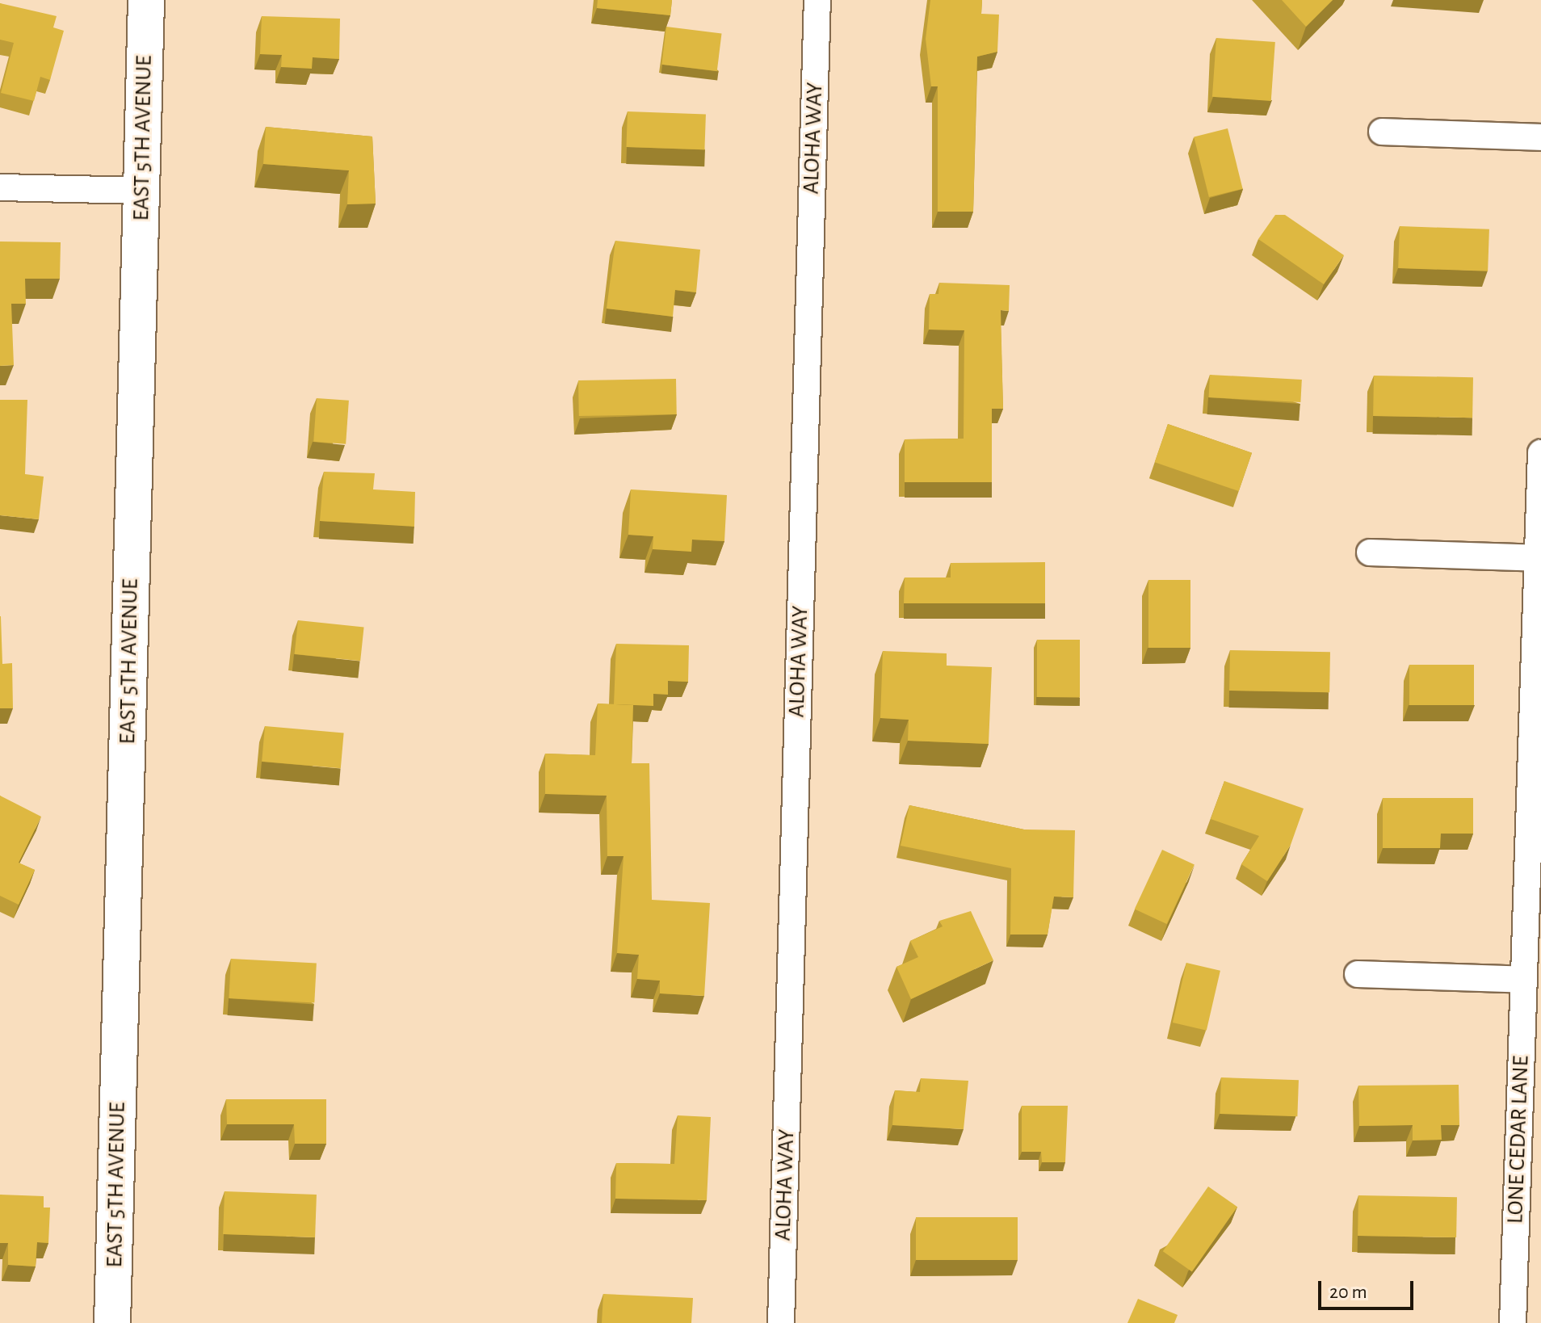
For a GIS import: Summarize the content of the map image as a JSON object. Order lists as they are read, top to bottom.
{
  "streets": {
    "street": ["EAST 5TH AVENUE", "ALOHA WAY", "LONE CEDAR LANE"]
  },
  "scale_bar": "20 m"
}
